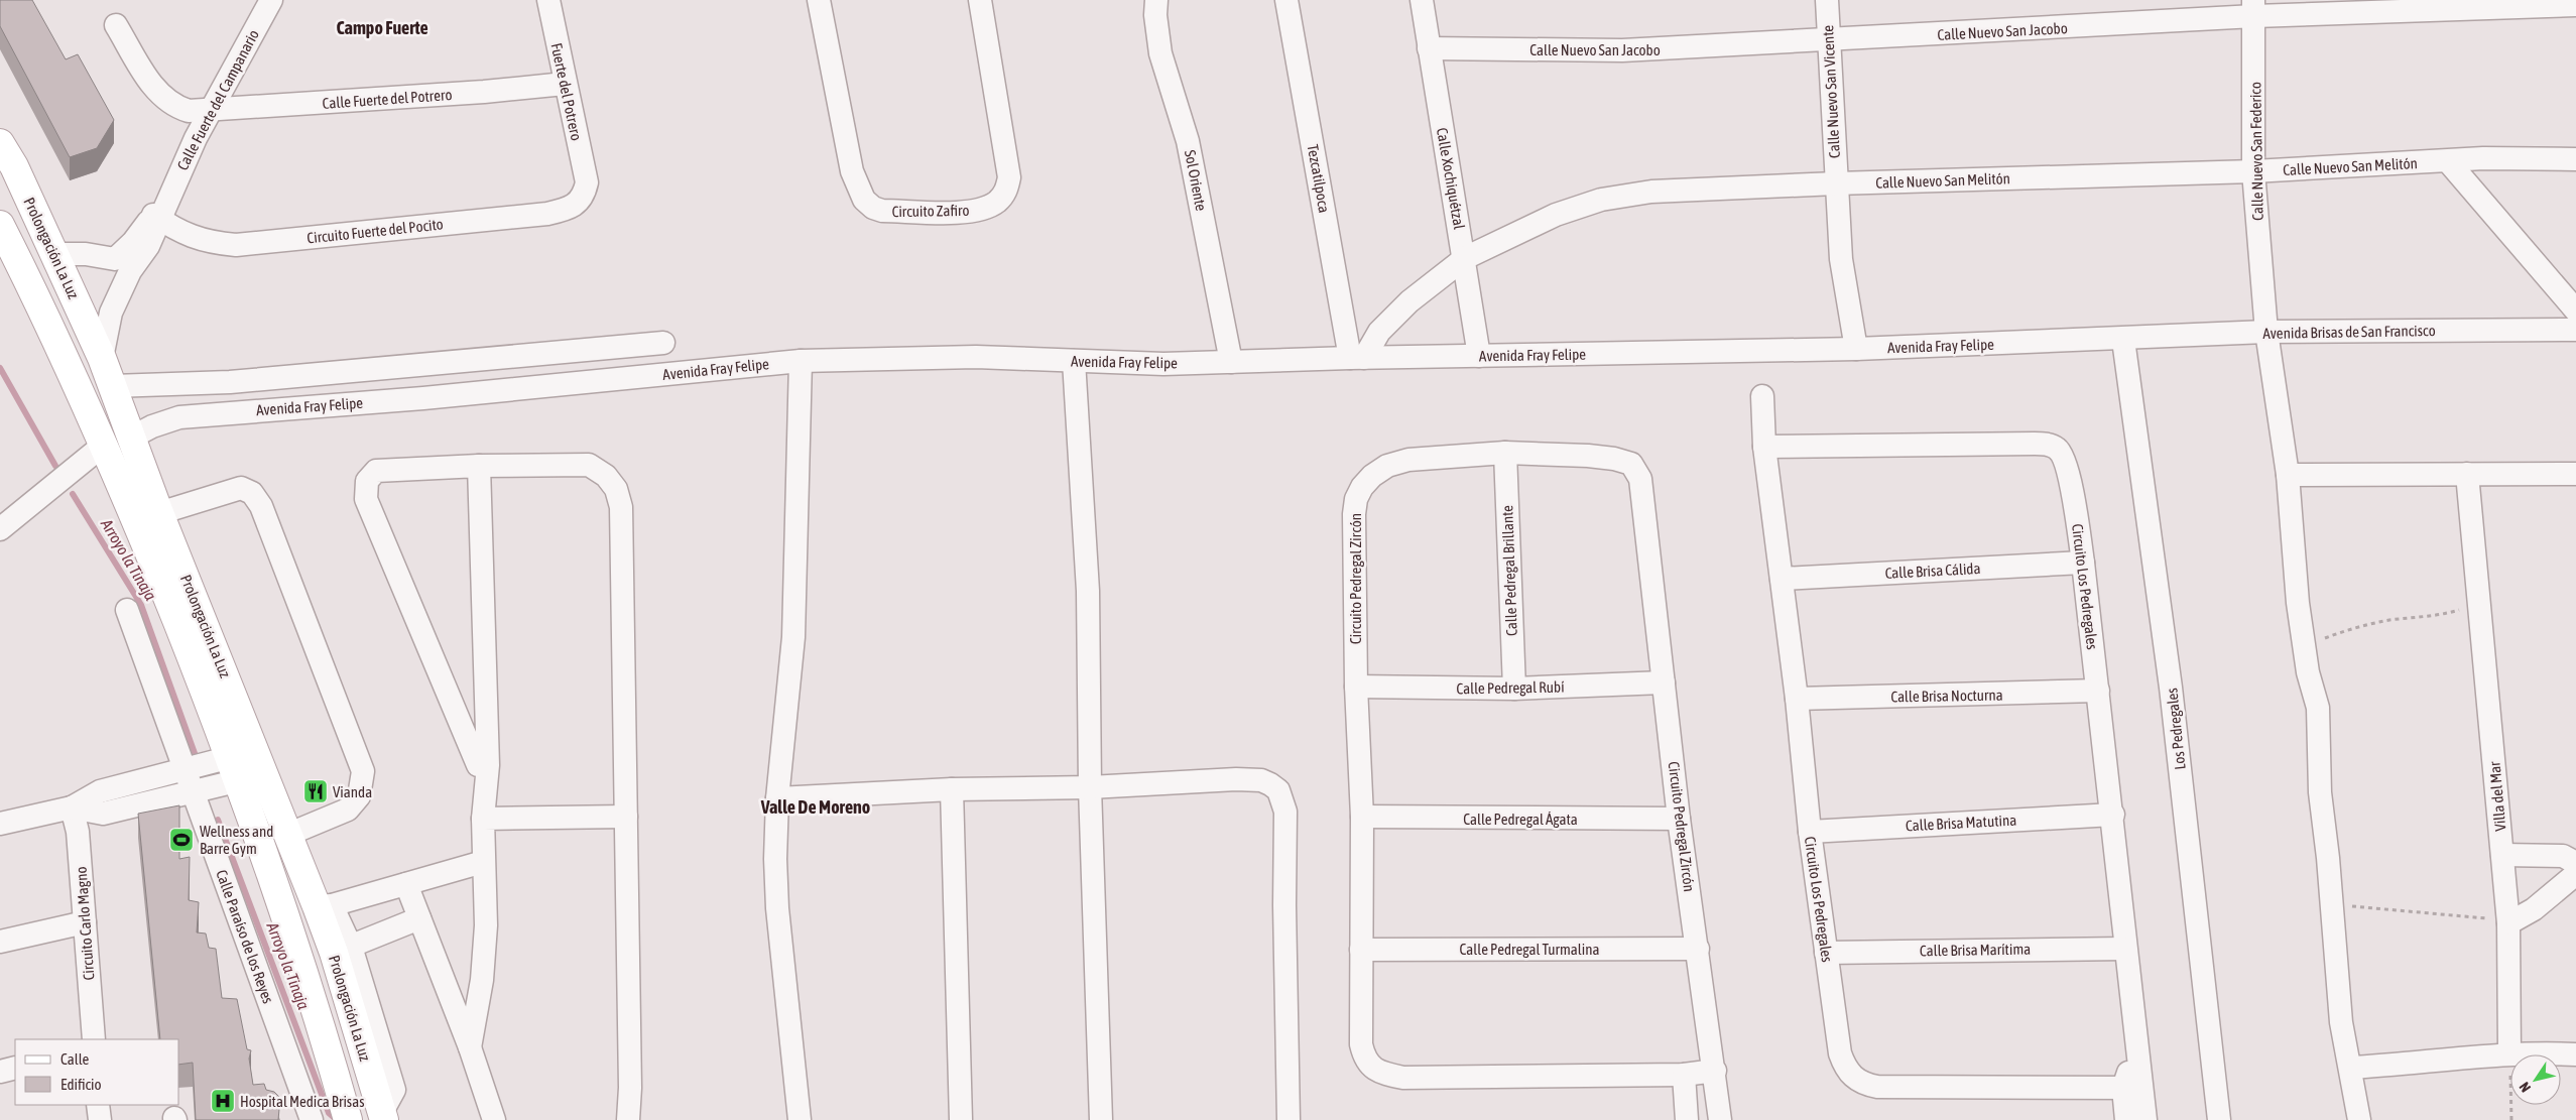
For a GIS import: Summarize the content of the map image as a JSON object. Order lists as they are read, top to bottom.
{
  "streets": {
    "main road": ["Prolongación La Luz"],
    "street": [
      "Calle Nuevo San Jacobo",
      "Fuerte del Potrero",
      "Calle Nuevo San Vicente",
      "Calle Fuerte del Potrero",
      "Calle Fuerte del Campanario",
      "Calle Nuevo San Federico",
      "Calle Nuevo San Melitón",
      "Tezcatilpoca",
      "Calle Xochiquétzal",
      "Sol Oriente",
      "Circuito Zafiro",
      "Circuito Fuerte del Pocito",
      "Avenida Brisas de San Francisco",
      "Avenida Fray Felipe",
      "Calle Pedregal Brillante",
      "Calle Brisa Cálida",
      "Circuito Pedregal Zircón",
      "Circuito Los Pedregales",
      "Calle Pedregal Rubí",
      "Calle Brisa Nocturna",
      "Los Pedregales",
      "Villa del Mar",
      "Calle Pedregal Ágata",
      "Calle Brisa Matutina",
      "Circuito Carlo Magno",
      "Calle Paraíso de los Reyes",
      "Calle Pedregal Turmalina",
      "Calle Brisa Marítima"
    ]
  },
  "crossings": [
    ["Calle Nuevo San Jacobo", "Calle Nuevo San Vicente"],
    ["Calle Nuevo San Jacobo", "Calle Nuevo San Federico"],
    ["Calle Nuevo San Jacobo", "Calle Xochiquétzal"],
    ["Fuerte del Potrero", "Calle Fuerte del Potrero"],
    ["Fuerte del Potrero", "Circuito Fuerte del Pocito"],
    ["Calle Nuevo San Vicente", "Calle Nuevo San Melitón"],
    ["Calle Nuevo San Vicente", "Avenida Fray Felipe"],
    ["Calle Fuerte del Potrero", "Calle Fuerte del Campanario"],
    ["Calle Fuerte del Campanario", "Circuito Fuerte del Pocito"],
    ["Calle Fuerte del Campanario", "Prolongación La Luz"],
    ["Calle Nuevo San Federico", "Calle Nuevo San Melitón"],
    ["Calle Nuevo San Federico", "Avenida Brisas de San Francisco"],
    ["Calle Nuevo San Melitón", "Tezcatilpoca"],
    ["Calle Nuevo San Melitón", "Calle Xochiquétzal"],
    ["Calle Nuevo San Melitón", "Avenida Fray Felipe"],
    ["Tezcatilpoca", "Avenida Fray Felipe"],
    ["Calle Xochiquétzal", "Avenida Fray Felipe"],
    ["Sol Oriente", "Avenida Fray Felipe"],
    ["Prolongación La Luz", "Avenida Fray Felipe"],
    ["Avenida Brisas de San Francisco", "Avenida Fray Felipe"],
    ["Avenida Brisas de San Francisco", "Los Pedregales"],
    ["Avenida Fray Felipe", "Los Pedregales"],
    ["Calle Pedregal Brillante", "Circuito Pedregal Zircón"],
    ["Calle Pedregal Brillante", "Calle Pedregal Rubí"],
    ["Calle Brisa Cálida", "Circuito Los Pedregales"],
    ["Circuito Pedregal Zircón", "Calle Pedregal Rubí"],
    ["Circuito Pedregal Zircón", "Calle Pedregal Ágata"],
    ["Circuito Pedregal Zircón", "Calle Pedregal Turmalina"],
    ["Circuito Los Pedregales", "Calle Brisa Nocturna"],
    ["Circuito Los Pedregales", "Calle Brisa Matutina"],
    ["Circuito Los Pedregales", "Calle Brisa Marítima"]
  ],
  "districts": ["Campo Fuerte", "Valle De Moreno"],
  "water": ["Arroyo la Tinaja"],
  "places": {
    "restaurant": ["Vianda"],
    "sports": ["Wellness and Barre Gym"],
    "hospital": ["Hospital Medica Brisas"]
  },
  "legend": ["Calle", "Edificio"],
  "north": "bottom left"
}
